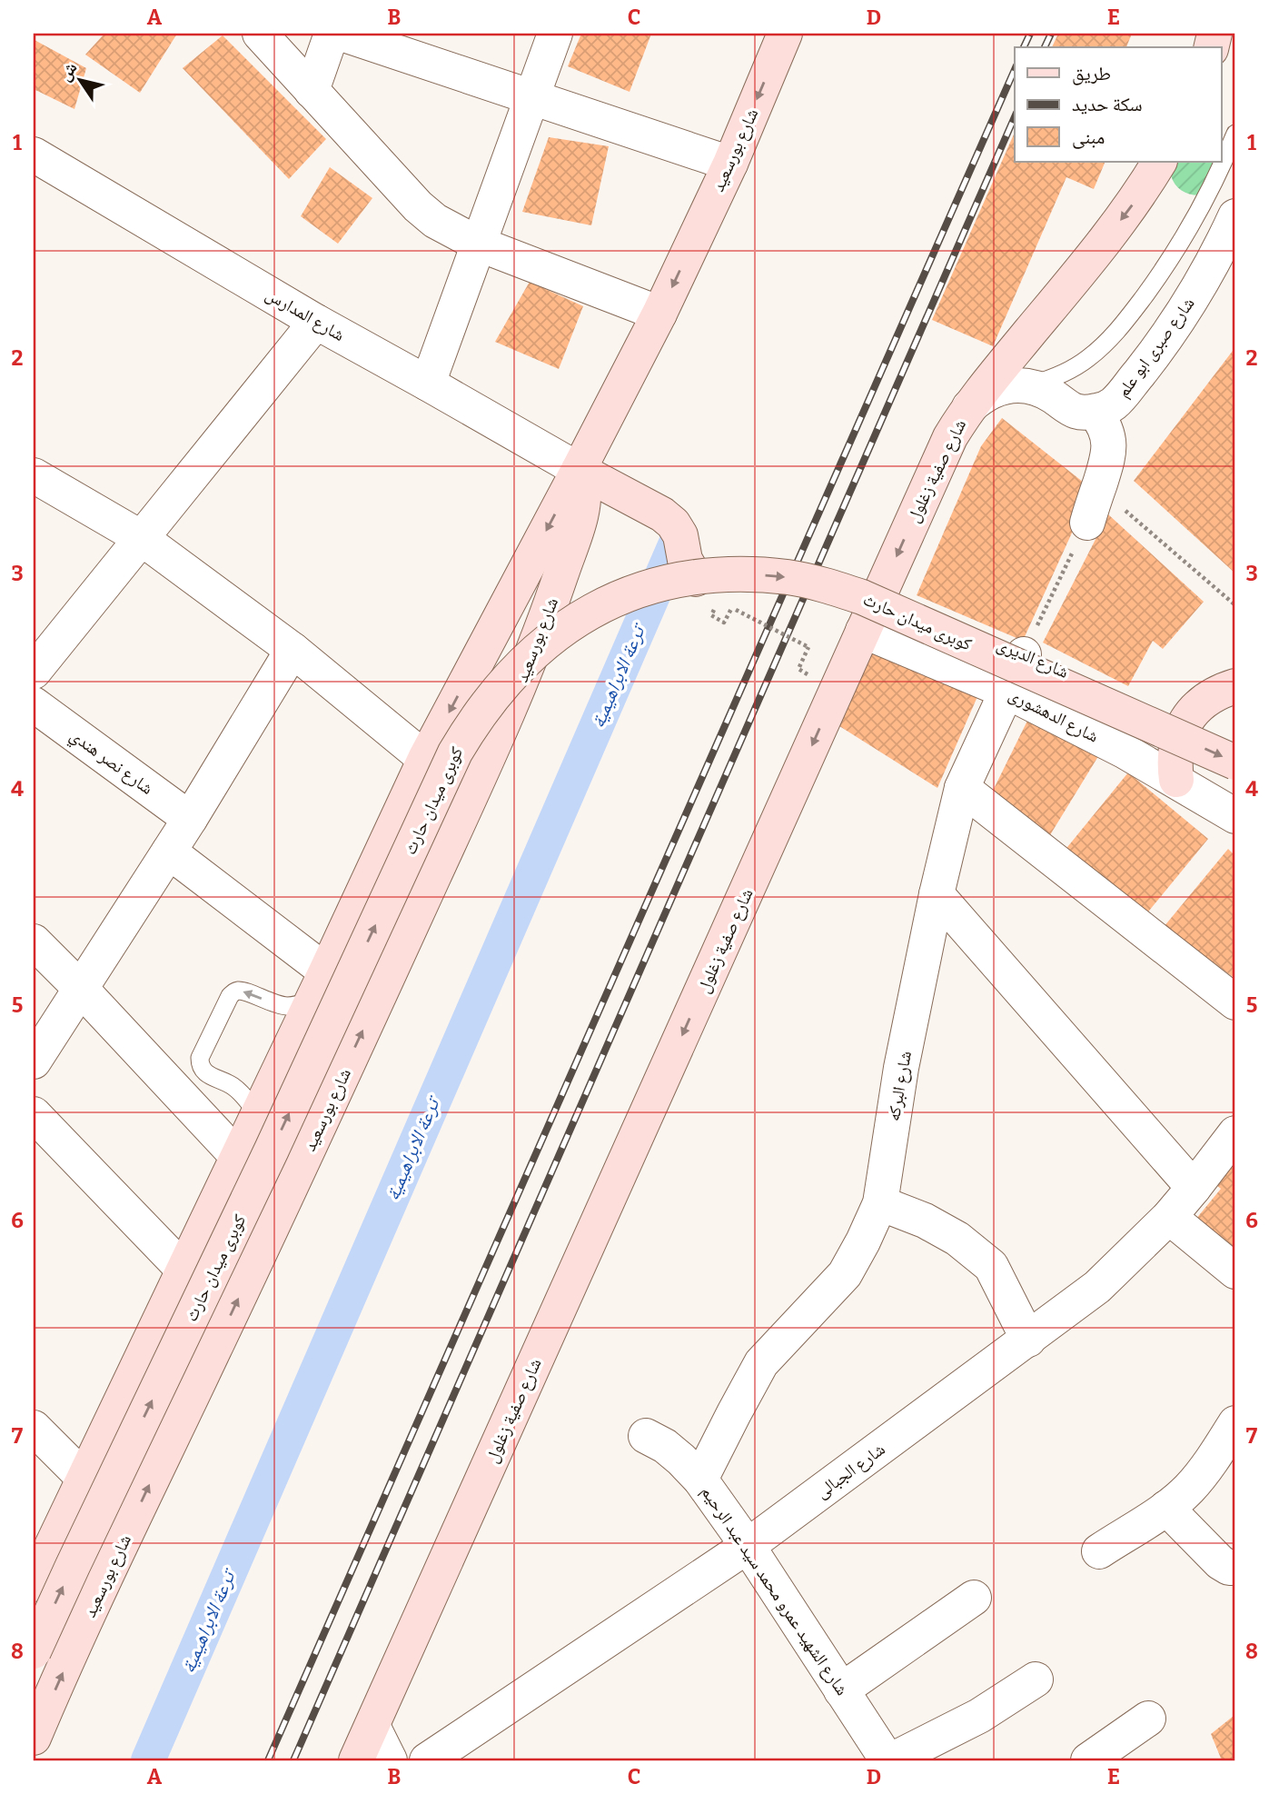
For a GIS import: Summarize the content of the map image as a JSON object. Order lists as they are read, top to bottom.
{
  "streets": {
    "main road": ["شارع بورسعيد", "شارع صفية زغلول", "كوبرى ميدان حارث"],
    "street": [
      "شارع المدارس",
      "شارع صبرى ابو علم",
      "شارع الديرى",
      "شارع الدهشورى",
      "شارع نصر هندي",
      "شارع البركه",
      "شارع الجبالى",
      "شارع الشهيد عمرو محمد سيد عبد الرحيم"
    ]
  },
  "crossings": [
    ["شارع بورسعيد", "شارع المدارس"],
    ["شارع صفية زغلول", "شارع الديرى"],
    ["شارع صفية زغلول", "شارع الدهشورى"],
    ["شارع الديرى", "شارع البركه"],
    ["شارع الدهشورى", "شارع البركه"],
    ["شارع البركه", "شارع الشهيد عمرو محمد سيد عبد الرحيم"],
    ["شارع الجبالى", "شارع الشهيد عمرو محمد سيد عبد الرحيم"]
  ],
  "one_way": ["شارع صفية زغلول"],
  "water": ["ترعة الابراهيمية"],
  "legend": ["طريق", "سكة حديد", "مبنى"],
  "north": "top left",
  "grid": {
    "columns": [
      "A",
      "B",
      "C",
      "D",
      "E"
    ],
    "rows": [
      "1",
      "2",
      "3",
      "4",
      "5",
      "6",
      "7",
      "8"
    ]
  }
}
